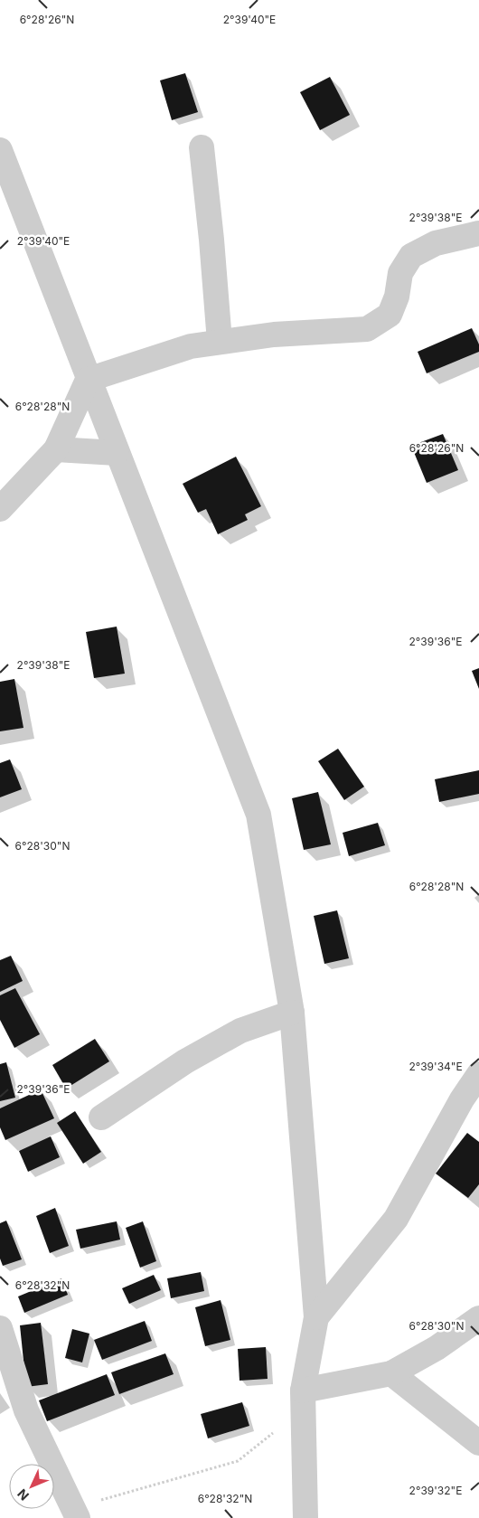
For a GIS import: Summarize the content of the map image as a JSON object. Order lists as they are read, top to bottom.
{
  "north": "bottom left",
  "coordinates": [
    "2°39'40\"E",
    "6°28'26\"N",
    "2°39'38\"E",
    "6°28'28\"N",
    "2°39'36\"E",
    "6°28'30\"N",
    "2°39'34\"E",
    "6°28'32\"N",
    "2°39'32\"E"
  ]
}
